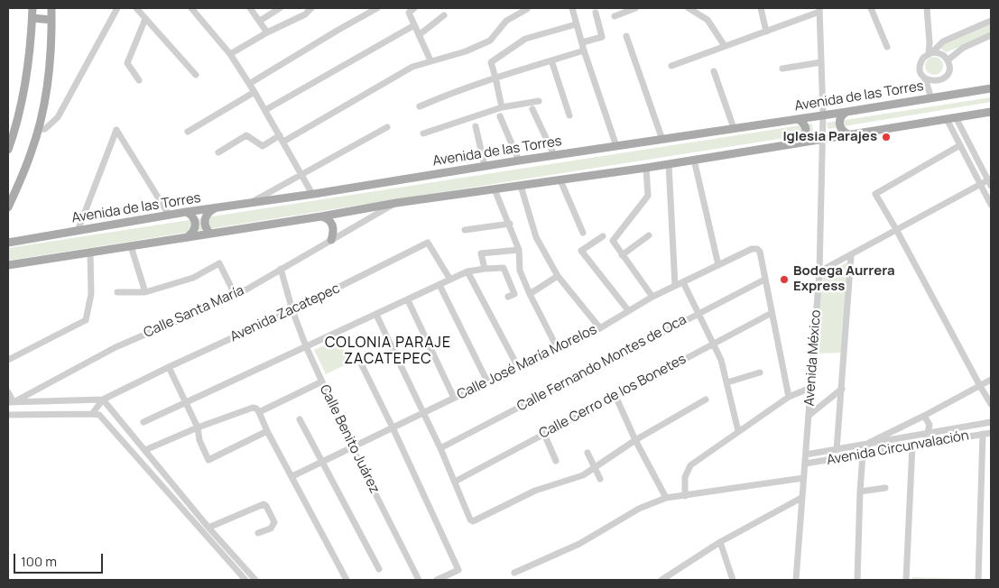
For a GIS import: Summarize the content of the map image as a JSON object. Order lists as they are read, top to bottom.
{
  "streets": {
    "main road": ["Avenida de las Torres"],
    "street": [
      "Calle Santa María",
      "Avenida Zacatepec",
      "Avenida México",
      "Calle José María Morelos",
      "Calle Fernando Montes de Oca",
      "Calle Cerro de los Bonetes",
      "Calle Benito Juárez",
      "Avenida Circunvalación"
    ]
  },
  "crossings": [
    ["Avenida de las Torres", "Avenida México"],
    ["Calle Santa María", "Avenida Zacatepec"],
    ["Calle Santa María", "Calle Benito Juárez"],
    ["Avenida Zacatepec", "Calle Benito Juárez"],
    ["Avenida México", "Avenida Circunvalación"],
    ["Calle José María Morelos", "Calle Fernando Montes de Oca"],
    ["Calle José María Morelos", "Calle Benito Juárez"]
  ],
  "districts": ["COLONIA PARAJE ZACATEPEC"],
  "places": ["Iglesia Parajes", "Bodega Aurrera Express"],
  "scale_bar": "100 m"
}
